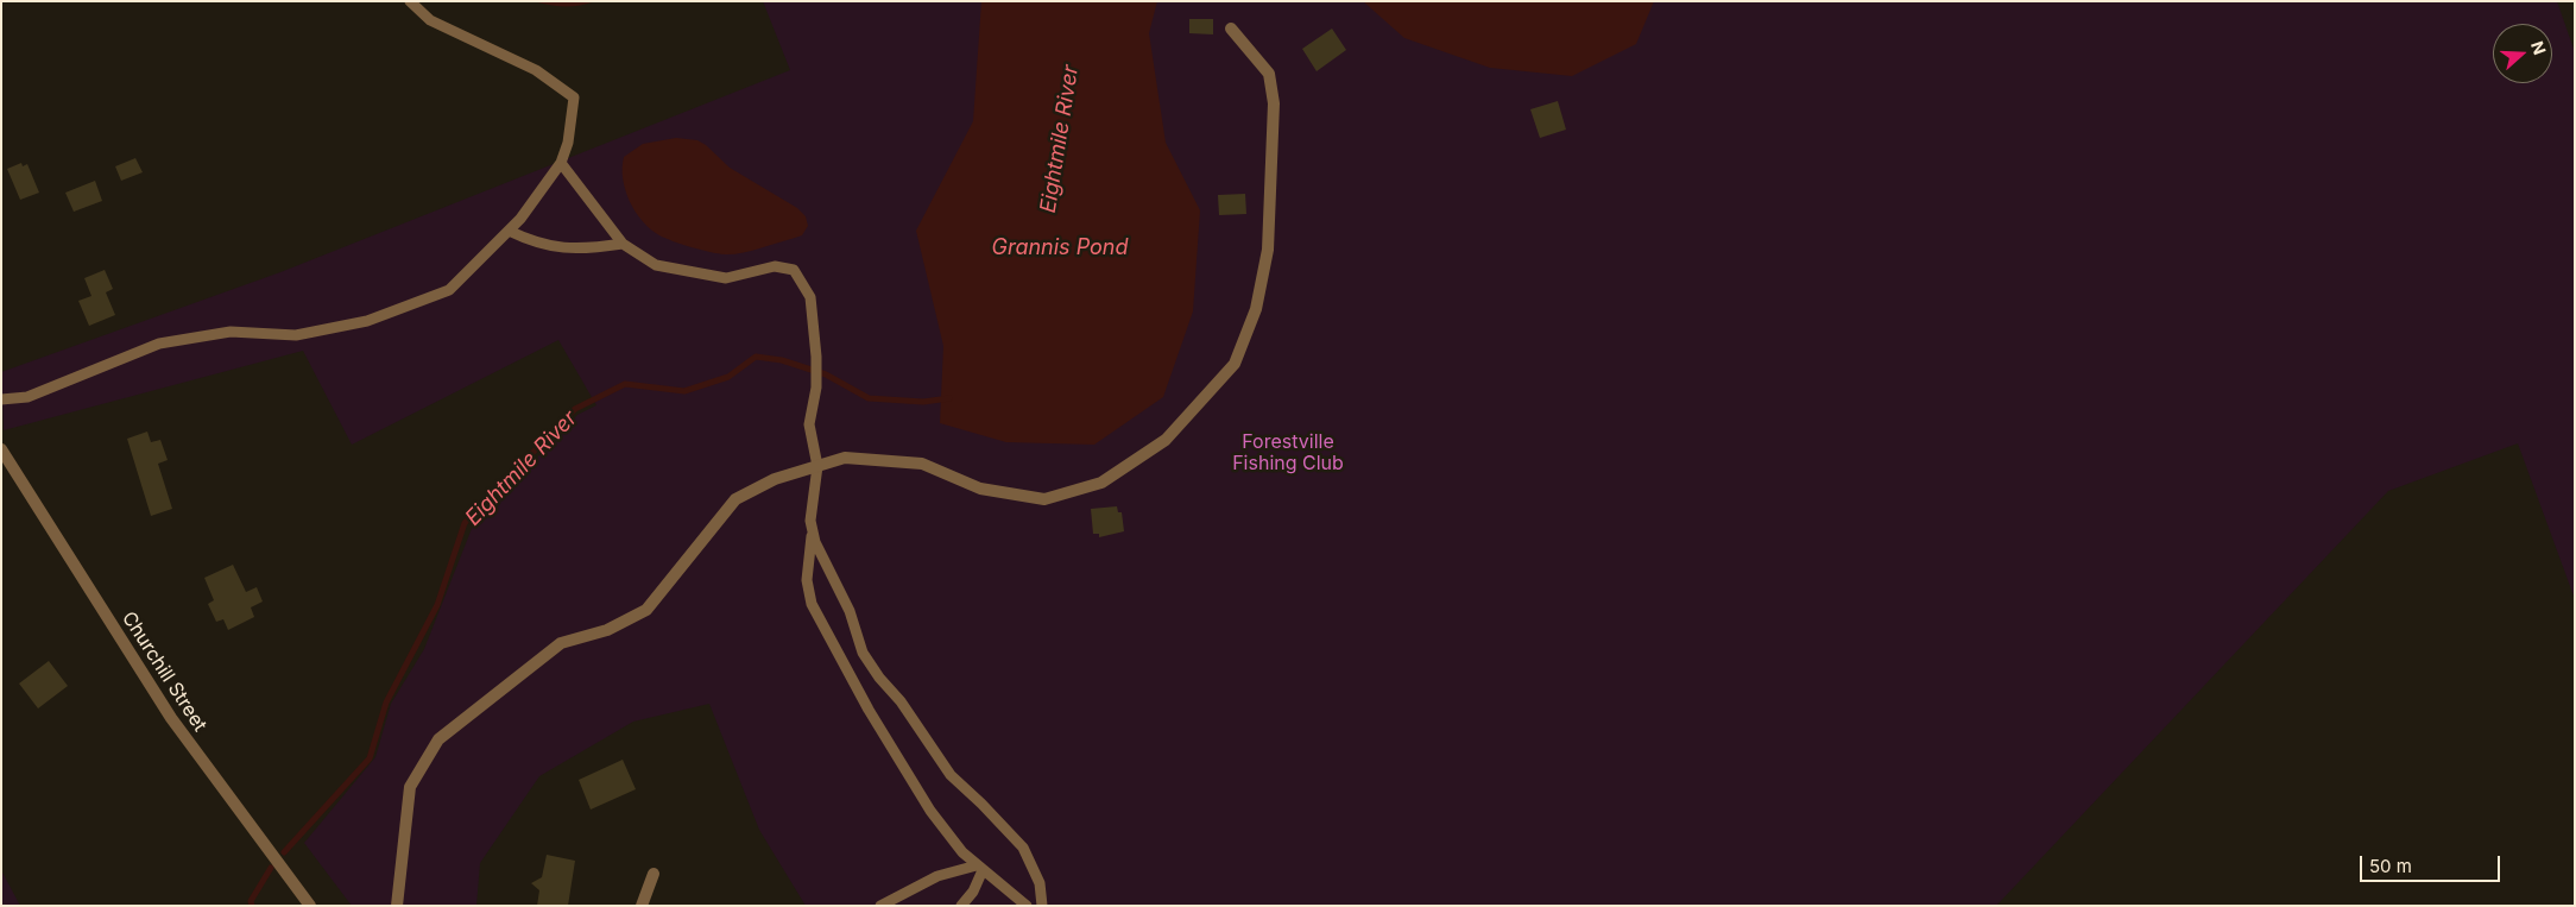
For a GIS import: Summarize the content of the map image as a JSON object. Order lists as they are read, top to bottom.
{
  "streets": {
    "street": ["Churchill Street"]
  },
  "water": ["Eightmile River", "Grannis Pond"],
  "parks": ["Forestville Fishing Club"],
  "scale_bar": "50 m",
  "north": "right"
}
